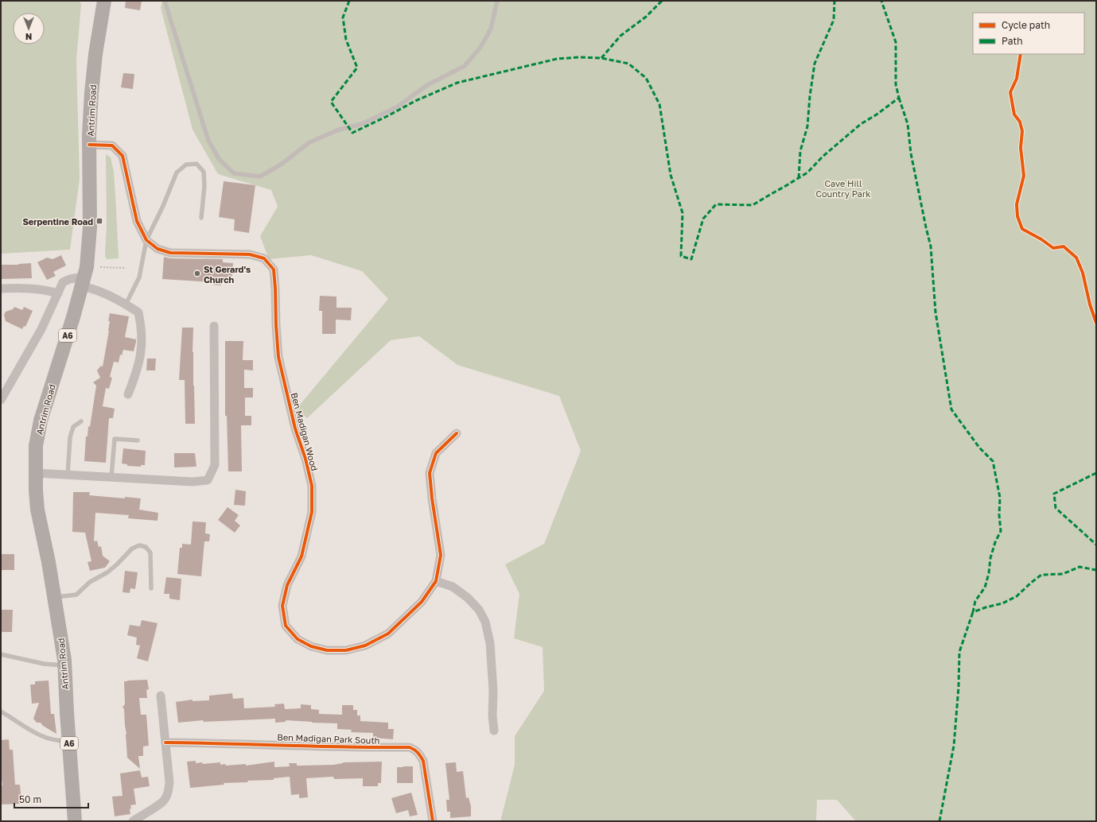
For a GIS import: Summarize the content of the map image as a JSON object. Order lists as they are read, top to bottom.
{
  "streets": {
    "main road": ["Antrim Road", "A6"],
    "street": ["Ben Madigan Wood", "Ben Madigan Park South"]
  },
  "crossings": [
    ["Antrim Road", "Ben Madigan Wood"]
  ],
  "parks": ["Cave Hill Country Park"],
  "places": {
    "transit": ["Serpentine Road"],
    "other": ["St Gerard's Church"]
  },
  "legend": ["Cycle path", "Path"],
  "scale_bar": "50 m",
  "north": "bottom"
}
